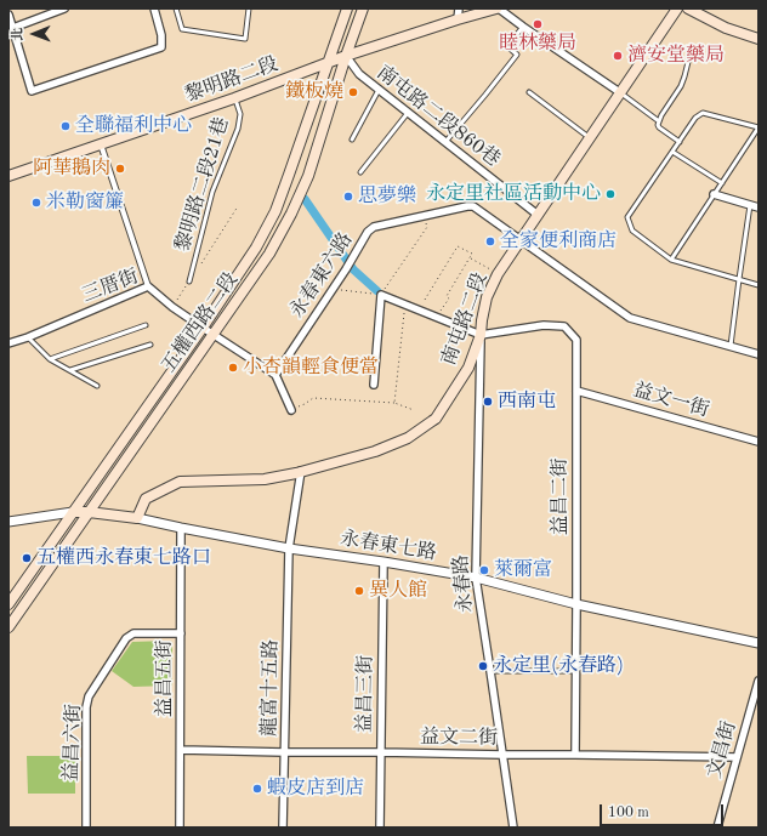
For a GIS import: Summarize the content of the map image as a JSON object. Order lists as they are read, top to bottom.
{
  "streets": {
    "main road": [
      "黎明路二段",
      "南屯路二段",
      "五權西路二段",
      "永春東七路"
    ],
    "street": [
      "南屯路二段860巷",
      "永春東六路",
      "三厝街",
      "益文一街",
      "益昌二街",
      "永春路",
      "益昌五街",
      "龍富十五路",
      "益昌三街",
      "益文二街",
      "益昌六街",
      "文昌街"
    ],
    "lane": ["黎明路二段21巷"]
  },
  "crossings": [
    ["黎明路二段", "南屯路二段860巷"],
    ["黎明路二段", "黎明路二段21巷"],
    ["黎明路二段", "五權西路二段"],
    ["南屯路二段860巷", "南屯路二段"],
    ["南屯路二段860巷", "五權西路二段"],
    ["永春東六路", "三厝街"],
    ["永春東六路", "南屯路二段"],
    ["三厝街", "五權西路二段"],
    ["南屯路二段", "益昌二街"],
    ["南屯路二段", "永春東七路"],
    ["南屯路二段", "永春路"],
    ["南屯路二段", "龍富十五路"],
    ["五權西路二段", "永春東七路"],
    ["益文一街", "益昌二街"],
    ["益昌二街", "永春東七路"],
    ["益昌二街", "永春路"],
    ["益昌二街", "益文二街"],
    ["永春東七路", "永春路"],
    ["永春東七路", "益昌五街"],
    ["永春東七路", "龍富十五路"],
    ["永春東七路", "益昌三街"],
    ["永春路", "益文二街"],
    ["益昌五街", "益文二街"],
    ["益昌五街", "益昌六街"],
    ["龍富十五路", "益文二街"],
    ["益昌三街", "益文二街"],
    ["益文二街", "文昌街"]
  ],
  "places": [
    "睦林藥局",
    "濟安堂藥局",
    "鐵板燒",
    "全聯福利中心",
    "阿華鵝肉",
    "永定里社區活動中心",
    "思夢樂",
    "米勒窗簾",
    "全家便利商店",
    "小杏韻輕食便當",
    "西南屯",
    "五權西永春東七路口",
    "萊爾富",
    "異人館",
    "永定里(永春路)",
    "蝦皮店到店"
  ],
  "scale_bar": "100 m",
  "north": "left"
}
